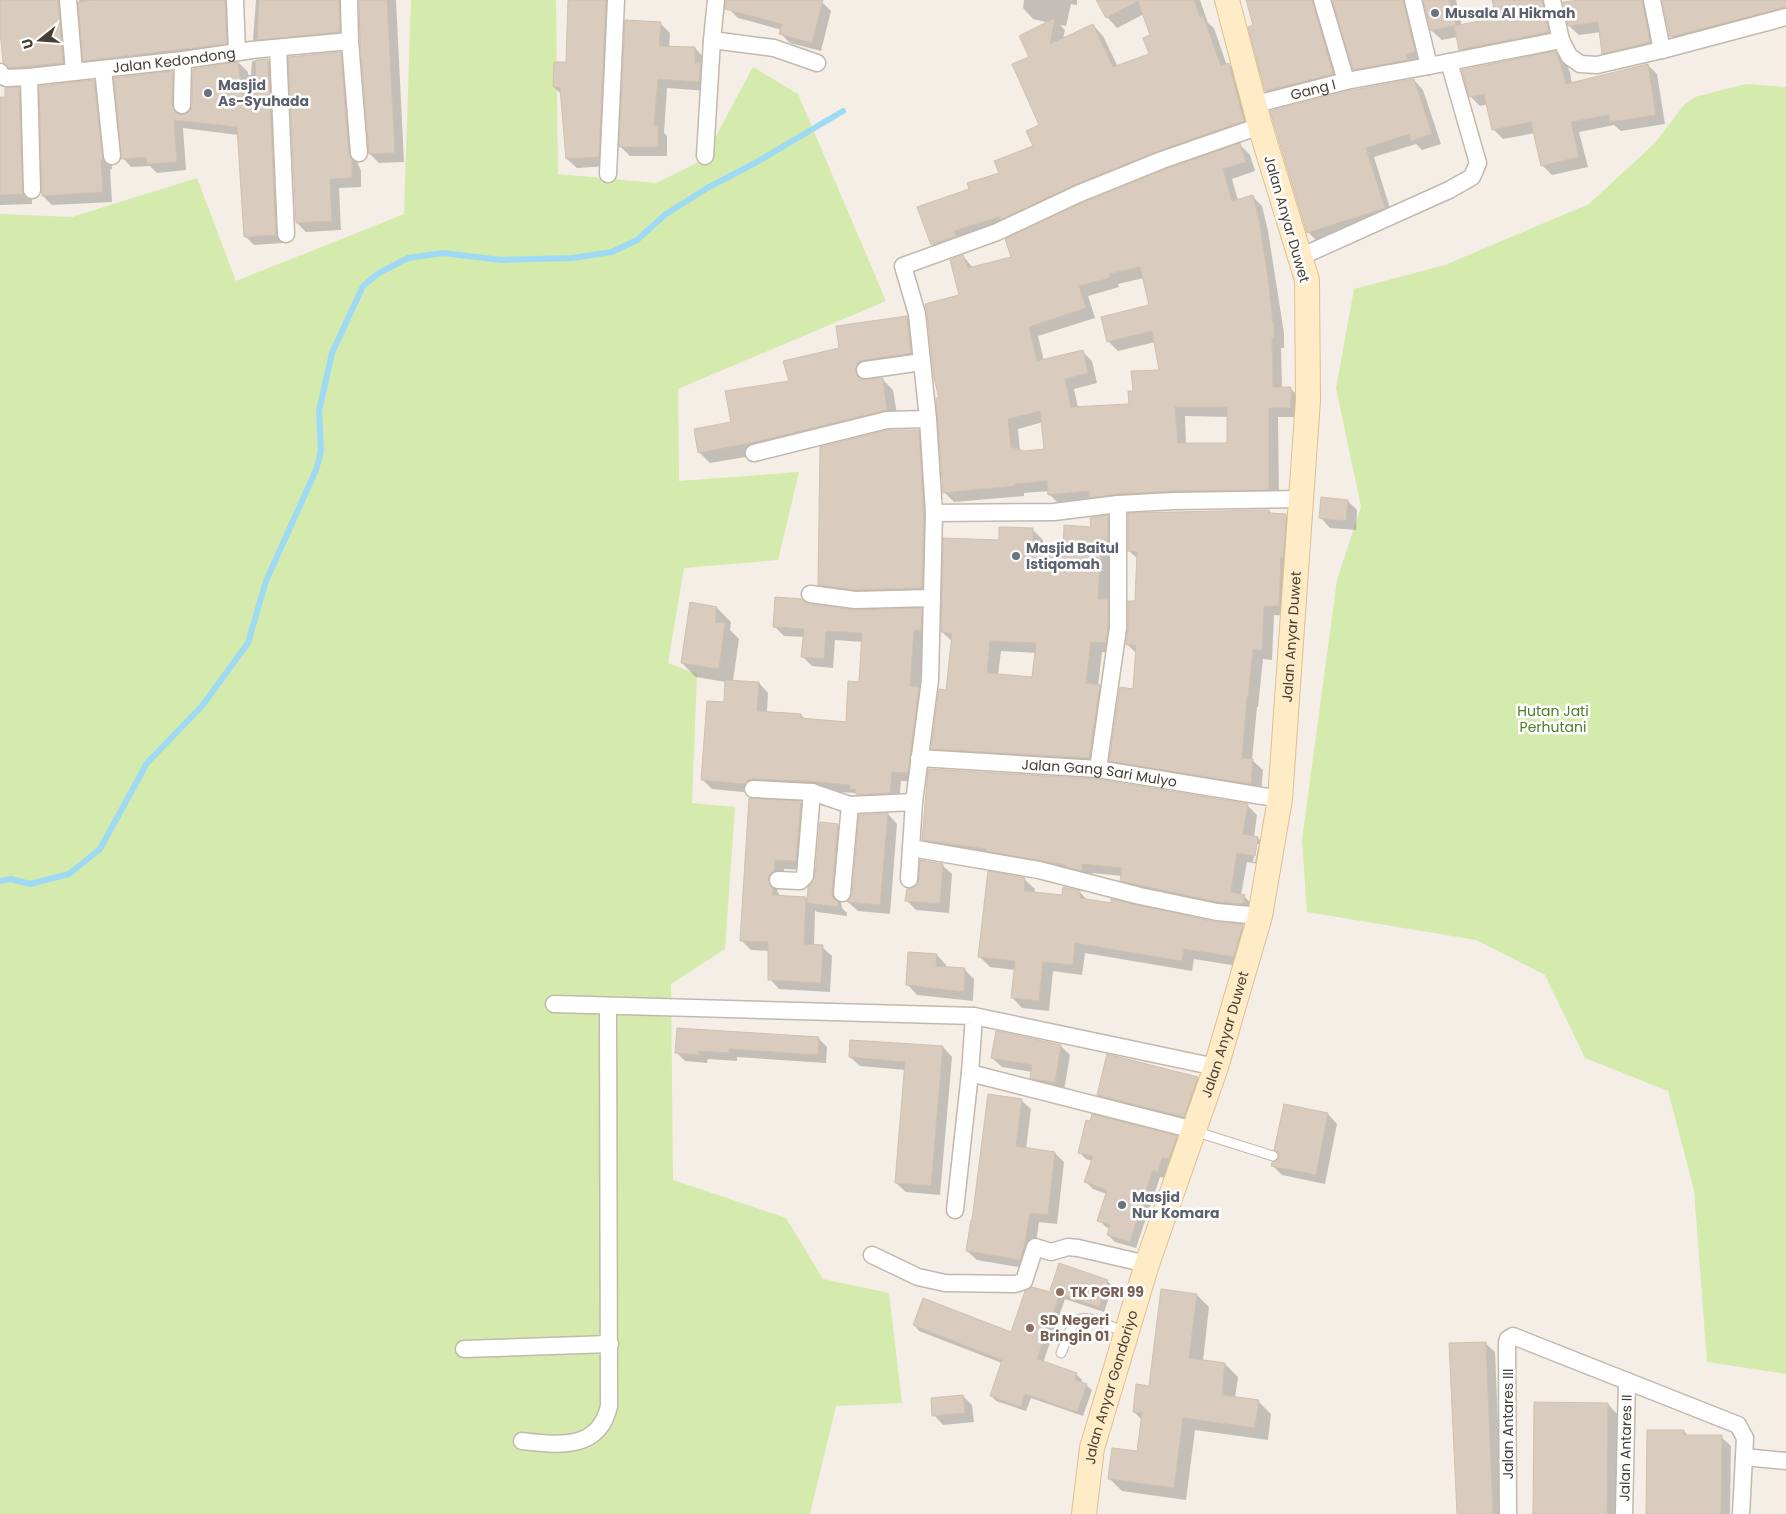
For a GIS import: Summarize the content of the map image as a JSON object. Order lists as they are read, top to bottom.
{
  "streets": {
    "street": [
      "Jalan Kedondong",
      "Gang I",
      "Jalan Anyar Duwet",
      "Jalan Gang Sari Mulyo",
      "Jalan Anyar Gondoriyo",
      "Jalan Antares III",
      "Jalan Antares II"
    ]
  },
  "crossings": [
    ["Gang I", "Jalan Anyar Duwet"],
    ["Jalan Anyar Duwet", "Jalan Gang Sari Mulyo"],
    ["Jalan Anyar Duwet", "Jalan Anyar Gondoriyo"],
    ["Jalan Antares III", "Jalan Antares II"]
  ],
  "parks": ["Hutan Jati Perhutani"],
  "places": [
    "Musala Al Hikmah",
    "Masjid As-Syuhada",
    "Masjid Baitul Istiqomah",
    "Masjid Nur Komara",
    "TK PGRI 99",
    "SD Negeri Bringin 01"
  ],
  "north": "left"
}
